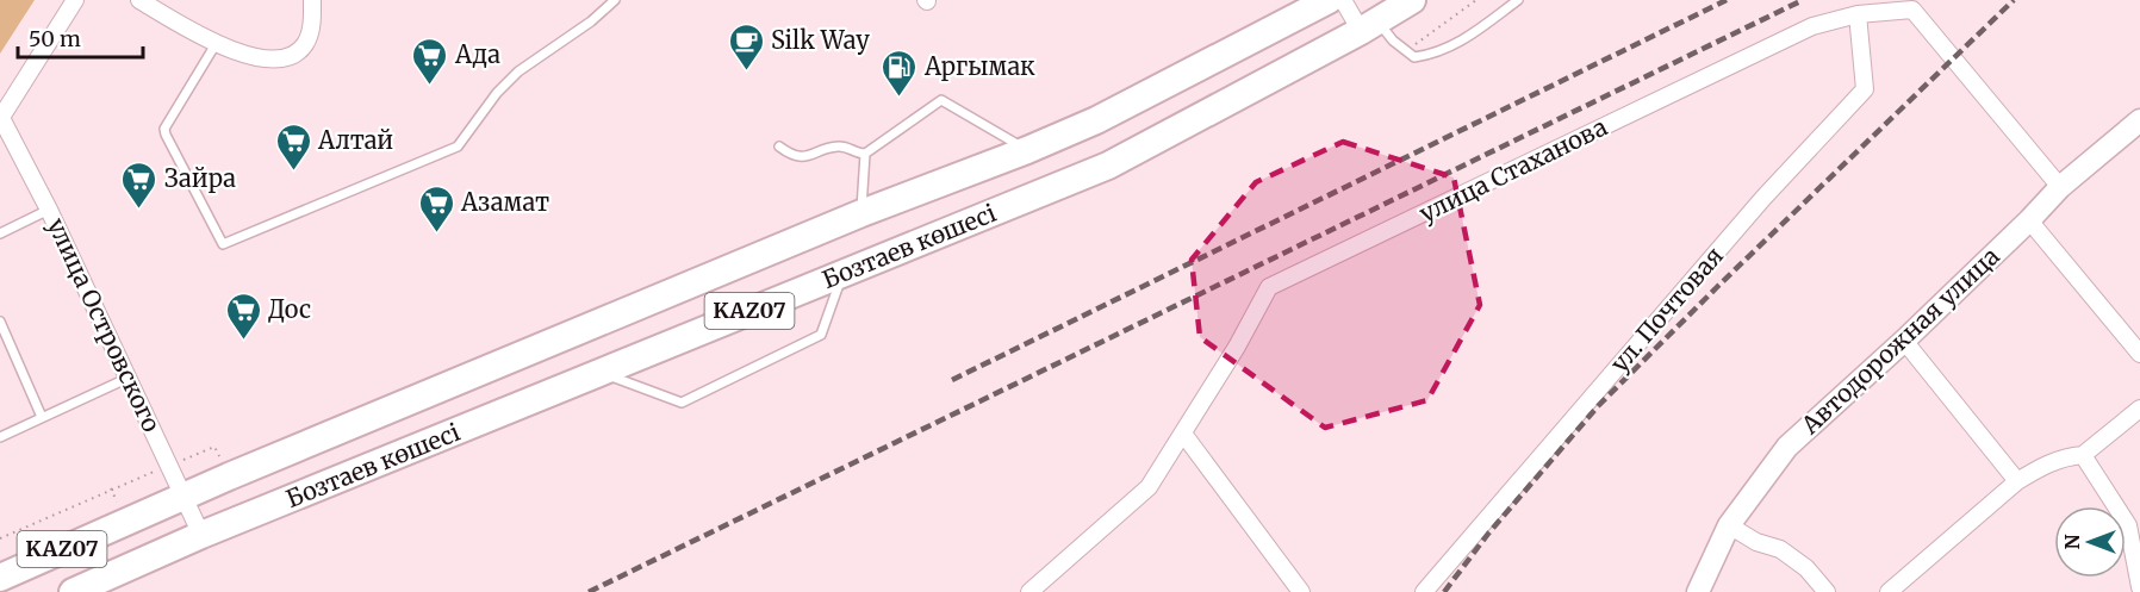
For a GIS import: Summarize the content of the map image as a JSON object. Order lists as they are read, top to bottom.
{
  "streets": {
    "highway": ["Бозтаев көшесі", "KAZ07"],
    "main road": ["Автодорожная улица"],
    "street": ["улица Стаханова", "ул. Почтовая", "улица Островского"]
  },
  "crossings": [
    ["улица Стаханова", "ул. Почтовая"],
    ["улица Стаханова", "Автодорожная улица"],
    ["Бозтаев көшесі", "улица Островского"]
  ],
  "places": {
    "cafe": ["Silk Way"],
    "supermarket": [
      "Ада",
      "Алтай",
      "Зайра",
      "Азамат",
      "Дос"
    ],
    "fuel station": ["Аргымак"]
  },
  "scale_bar": "50 m",
  "north": "left"
}
